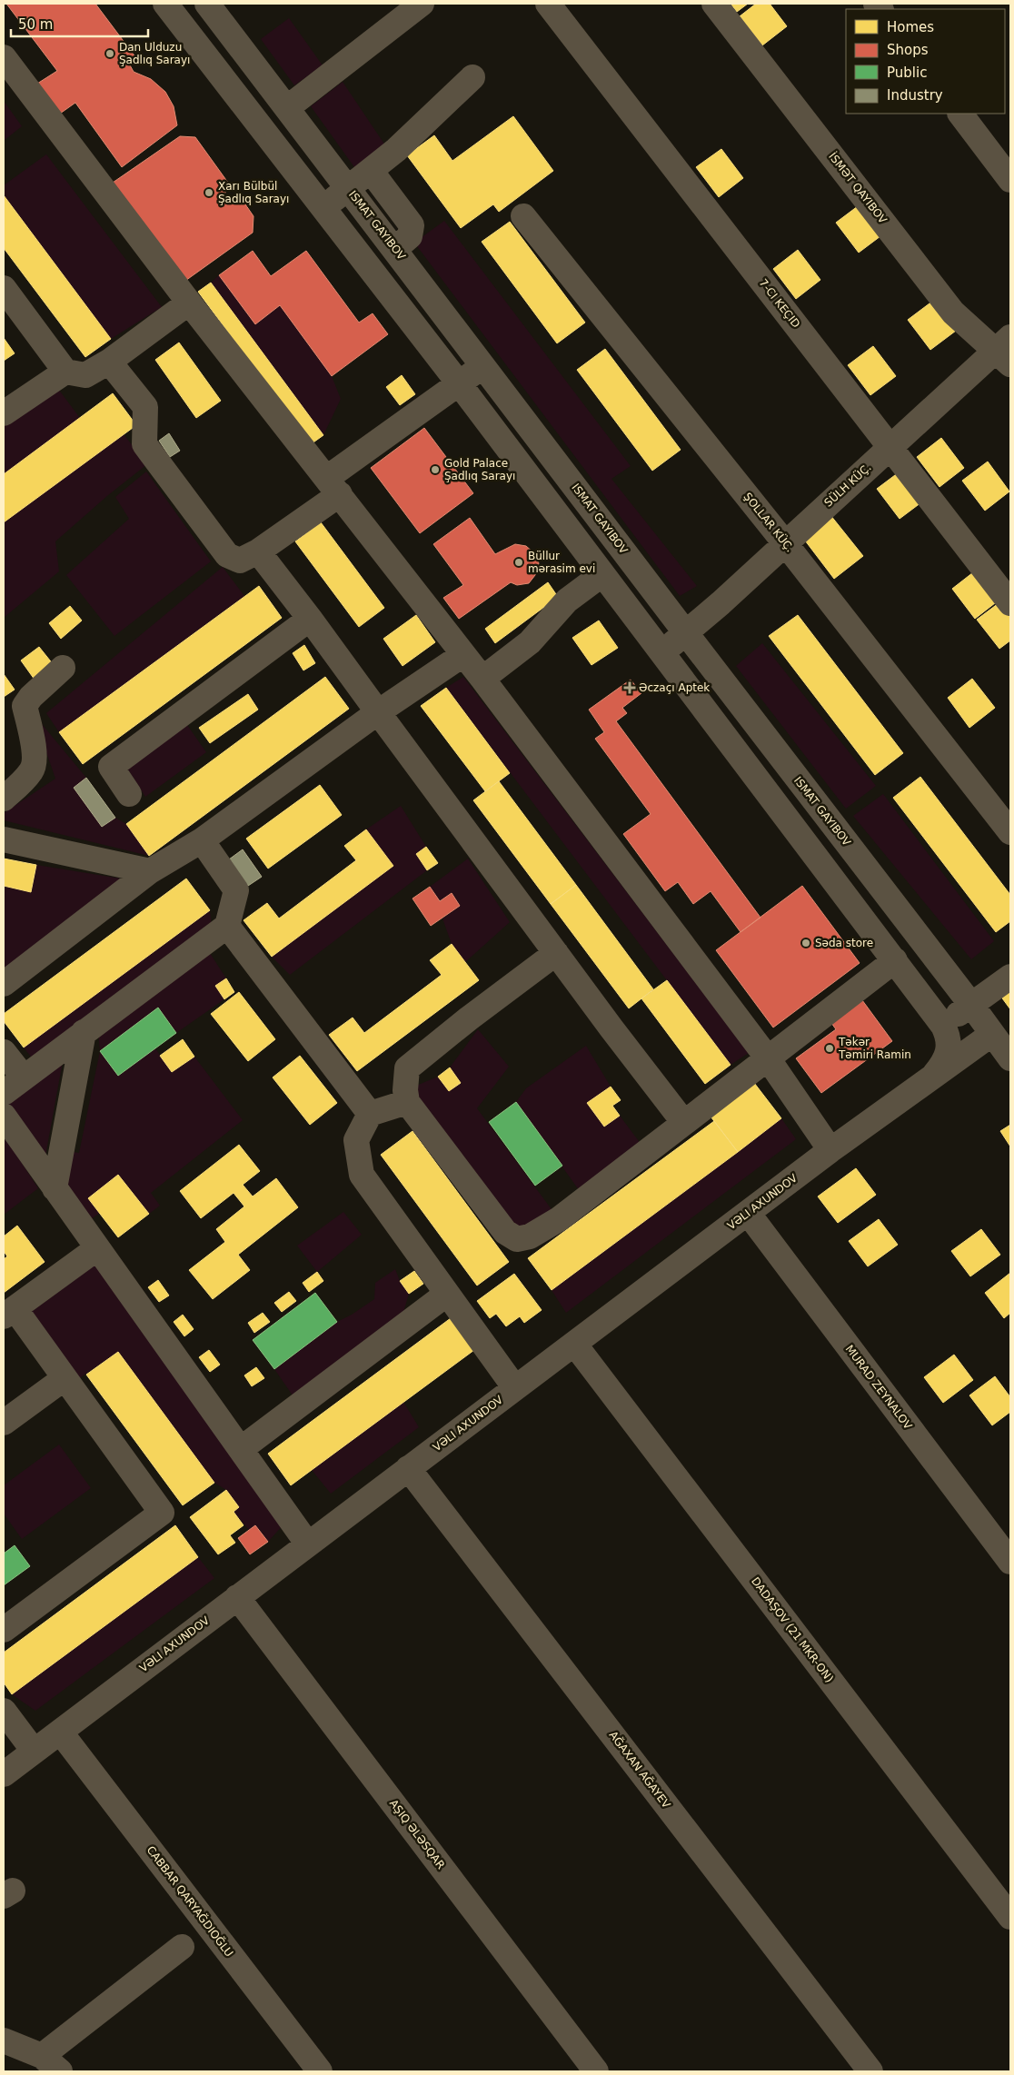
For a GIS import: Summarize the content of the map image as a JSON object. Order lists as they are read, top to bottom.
{
  "streets": {
    "street": [
      "ISMAT GAYIBOV",
      "7-CI KEÇID",
      "SÜLH KÜÇ.",
      "ŞOLLAR KÜÇ.",
      "VƏLI AXUNDOV",
      "MURAD ZEYNALOV",
      "DADAŞOV (21 MKR-ON)",
      "AĞAXAN AĞAYEV"
    ]
  },
  "crossings": [
    ["ISMAT GAYIBOV", "SÜLH KÜÇ."],
    ["ISMAT GAYIBOV", "VƏLI AXUNDOV"],
    ["7-CI KEÇID", "SÜLH KÜÇ."],
    ["SÜLH KÜÇ.", "ŞOLLAR KÜÇ."],
    ["VƏLI AXUNDOV", "MURAD ZEYNALOV"],
    ["VƏLI AXUNDOV", "DADAŞOV (21 MKR-ON)"],
    ["VƏLI AXUNDOV", "AĞAXAN AĞAYEV"]
  ],
  "places": {
    "other": [
      "Dan Ulduzu Şadlıq Sarayı",
      "Xarı Bülbül Şadlıq Sarayı",
      "Gold Palace Şadlıq Sarayı",
      "Büllur mərasim evi",
      "Səda store",
      "Tәkәr Tәmiri Ramin"
    ],
    "health": ["Əczaçı Aptek"]
  },
  "legend": [
    "Homes",
    "Shops",
    "Public",
    "Industry"
  ],
  "scale_bar": "50 m"
}
